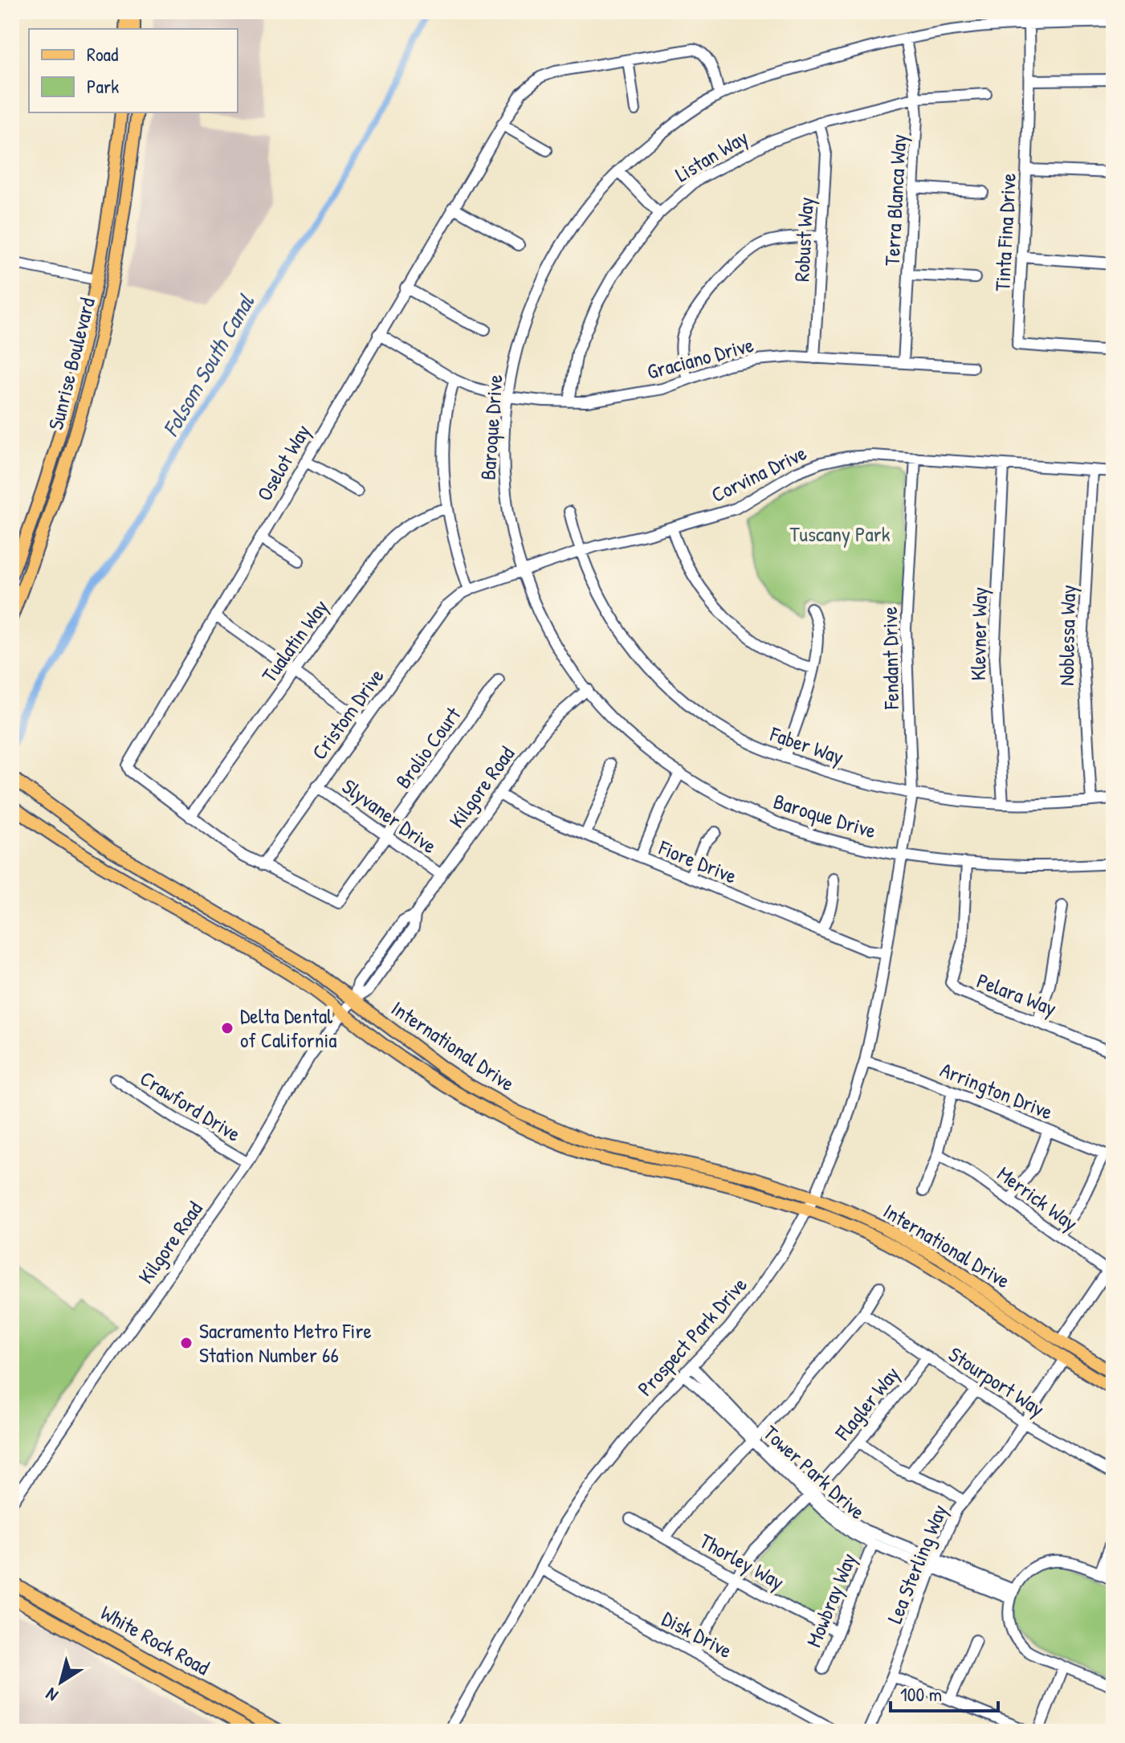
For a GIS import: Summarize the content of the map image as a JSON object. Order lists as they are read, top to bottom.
{
  "streets": {
    "main road": ["Sunrise Boulevard", "International Drive", "White Rock Road"],
    "street": [
      "Listan Way",
      "Terra Blanca Way",
      "Tinta Fina Drive",
      "Robust Way",
      "Graciano Drive",
      "Baroque Drive",
      "Oselot Way",
      "Corvina Drive",
      "Klevner Way",
      "Noblessa Way",
      "Tualatin Way",
      "Fendant Drive",
      "Cristom Drive",
      "Faber Way",
      "Brolio Court",
      "Kilgore Road",
      "Slyvaner Drive",
      "Fiore Drive",
      "Pelara Way",
      "Arrington Drive",
      "Crawford Drive",
      "Merrick Way",
      "Prospect Park Drive",
      "Stourport Way",
      "Flagler Way",
      "Tower Park Drive",
      "Thorley Way",
      "Lea Sterling Way",
      "Mowbray Way",
      "Disk Drive"
    ]
  },
  "crossings": [
    ["Listan Way", "Terra Blanca Way"],
    ["Listan Way", "Robust Way"],
    ["Listan Way", "Graciano Drive"],
    ["Terra Blanca Way", "Graciano Drive"],
    ["Terra Blanca Way", "Baroque Drive"],
    ["Tinta Fina Drive", "Baroque Drive"],
    ["Robust Way", "Graciano Drive"],
    ["Graciano Drive", "Baroque Drive"],
    ["Graciano Drive", "Oselot Way"],
    ["Baroque Drive", "Oselot Way"],
    ["Baroque Drive", "Corvina Drive"],
    ["Baroque Drive", "Fendant Drive"],
    ["Baroque Drive", "Kilgore Road"],
    ["Baroque Drive", "Pelara Way"],
    ["Baroque Drive", "Prospect Park Drive"],
    ["Oselot Way", "Tualatin Way"],
    ["Oselot Way", "Cristom Drive"],
    ["Oselot Way", "Brolio Court"],
    ["Oselot Way", "Slyvaner Drive"],
    ["Corvina Drive", "Klevner Way"],
    ["Corvina Drive", "Noblessa Way"],
    ["Corvina Drive", "Fendant Drive"],
    ["Corvina Drive", "Cristom Drive"],
    ["Corvina Drive", "Faber Way"],
    ["Klevner Way", "Faber Way"],
    ["Noblessa Way", "Faber Way"],
    ["Fendant Drive", "Faber Way"],
    ["Fendant Drive", "Prospect Park Drive"],
    ["Cristom Drive", "Slyvaner Drive"],
    ["Brolio Court", "Slyvaner Drive"],
    ["Kilgore Road", "Slyvaner Drive"],
    ["Kilgore Road", "Fiore Drive"],
    ["Kilgore Road", "International Drive"],
    ["Kilgore Road", "Crawford Drive"],
    ["Fiore Drive", "Prospect Park Drive"],
    ["International Drive", "Prospect Park Drive"],
    ["International Drive", "Lea Sterling Way"],
    ["Arrington Drive", "Prospect Park Drive"],
    ["Prospect Park Drive", "Tower Park Drive"],
    ["Prospect Park Drive", "Disk Drive"],
    ["Stourport Way", "Flagler Way"],
    ["Stourport Way", "Lea Sterling Way"],
    ["Flagler Way", "Tower Park Drive"],
    ["Flagler Way", "Thorley Way"],
    ["Flagler Way", "Disk Drive"],
    ["Tower Park Drive", "Lea Sterling Way"],
    ["Tower Park Drive", "Mowbray Way"],
    ["Thorley Way", "Mowbray Way"]
  ],
  "water": ["Folsom South Canal"],
  "parks": ["Tuscany Park"],
  "places": ["Delta Dental of California", "Sacramento Metro Fire Station Number 66"],
  "legend": ["Road", "Park"],
  "scale_bar": "100 m",
  "north": "bottom left"
}
